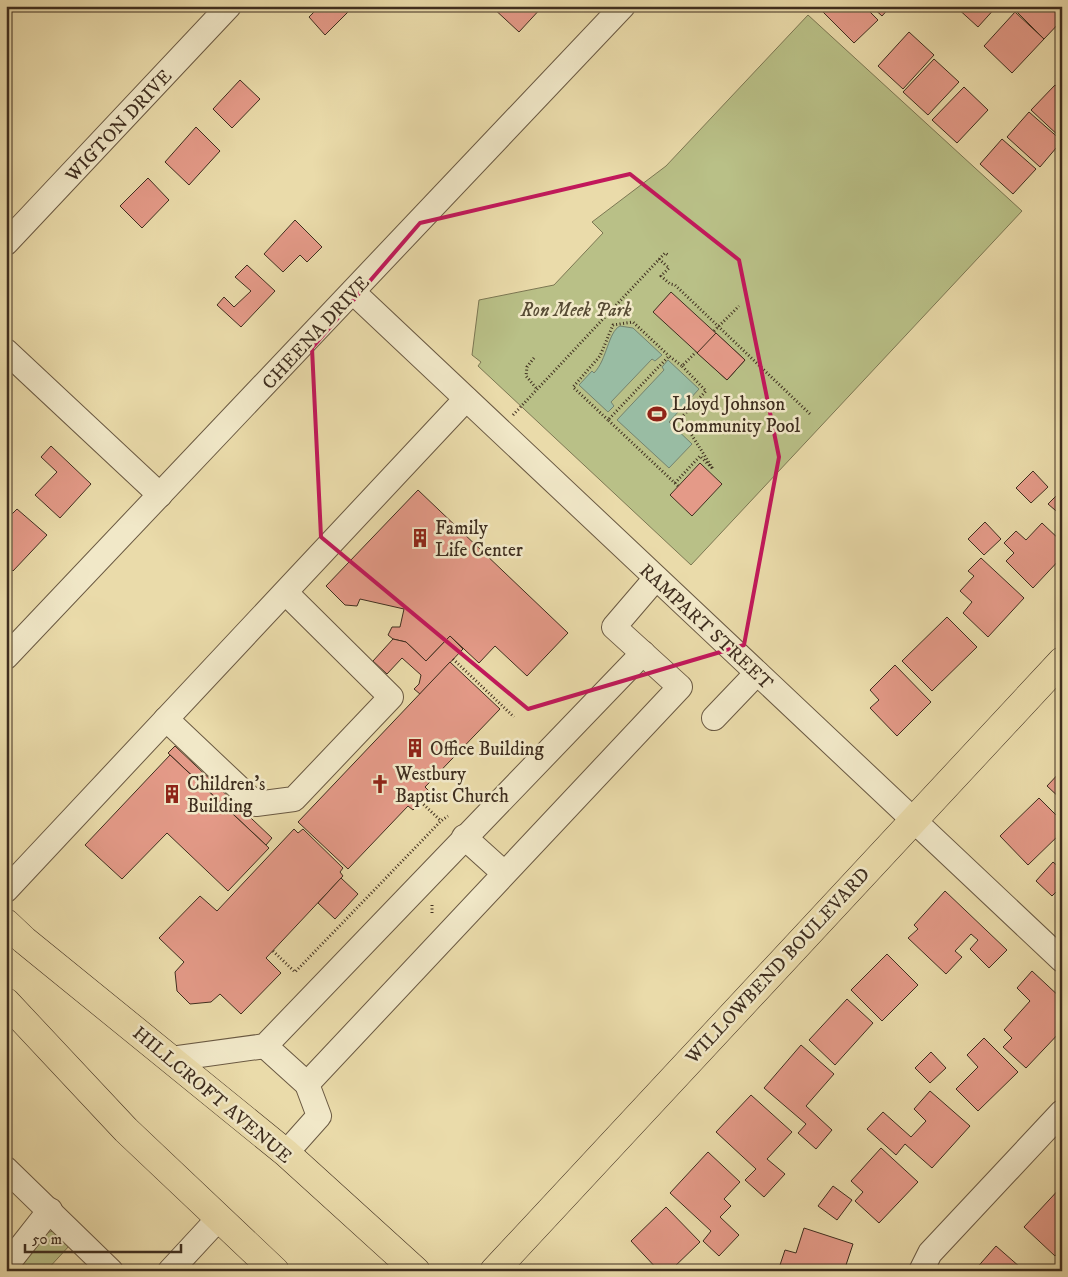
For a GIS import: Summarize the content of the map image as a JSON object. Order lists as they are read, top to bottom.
{
  "streets": {
    "main road": ["WILLOWBEND BOULEVARD", "HILLCROFT AVENUE"],
    "street": ["WIGTON DRIVE", "CHEENA DRIVE", "RAMPART STREET"]
  },
  "crossings": [
    ["CHEENA DRIVE", "RAMPART STREET"],
    ["RAMPART STREET", "WILLOWBEND BOULEVARD"]
  ],
  "parks": ["Ron Meek Park"],
  "places": {
    "sports": ["Lloyd Johnson Community Pool"],
    "building": ["Family Life Center", "Office Building", "Children's Building"],
    "church": ["Westbury Baptist Church"]
  },
  "scale_bar": "50 m"
}
